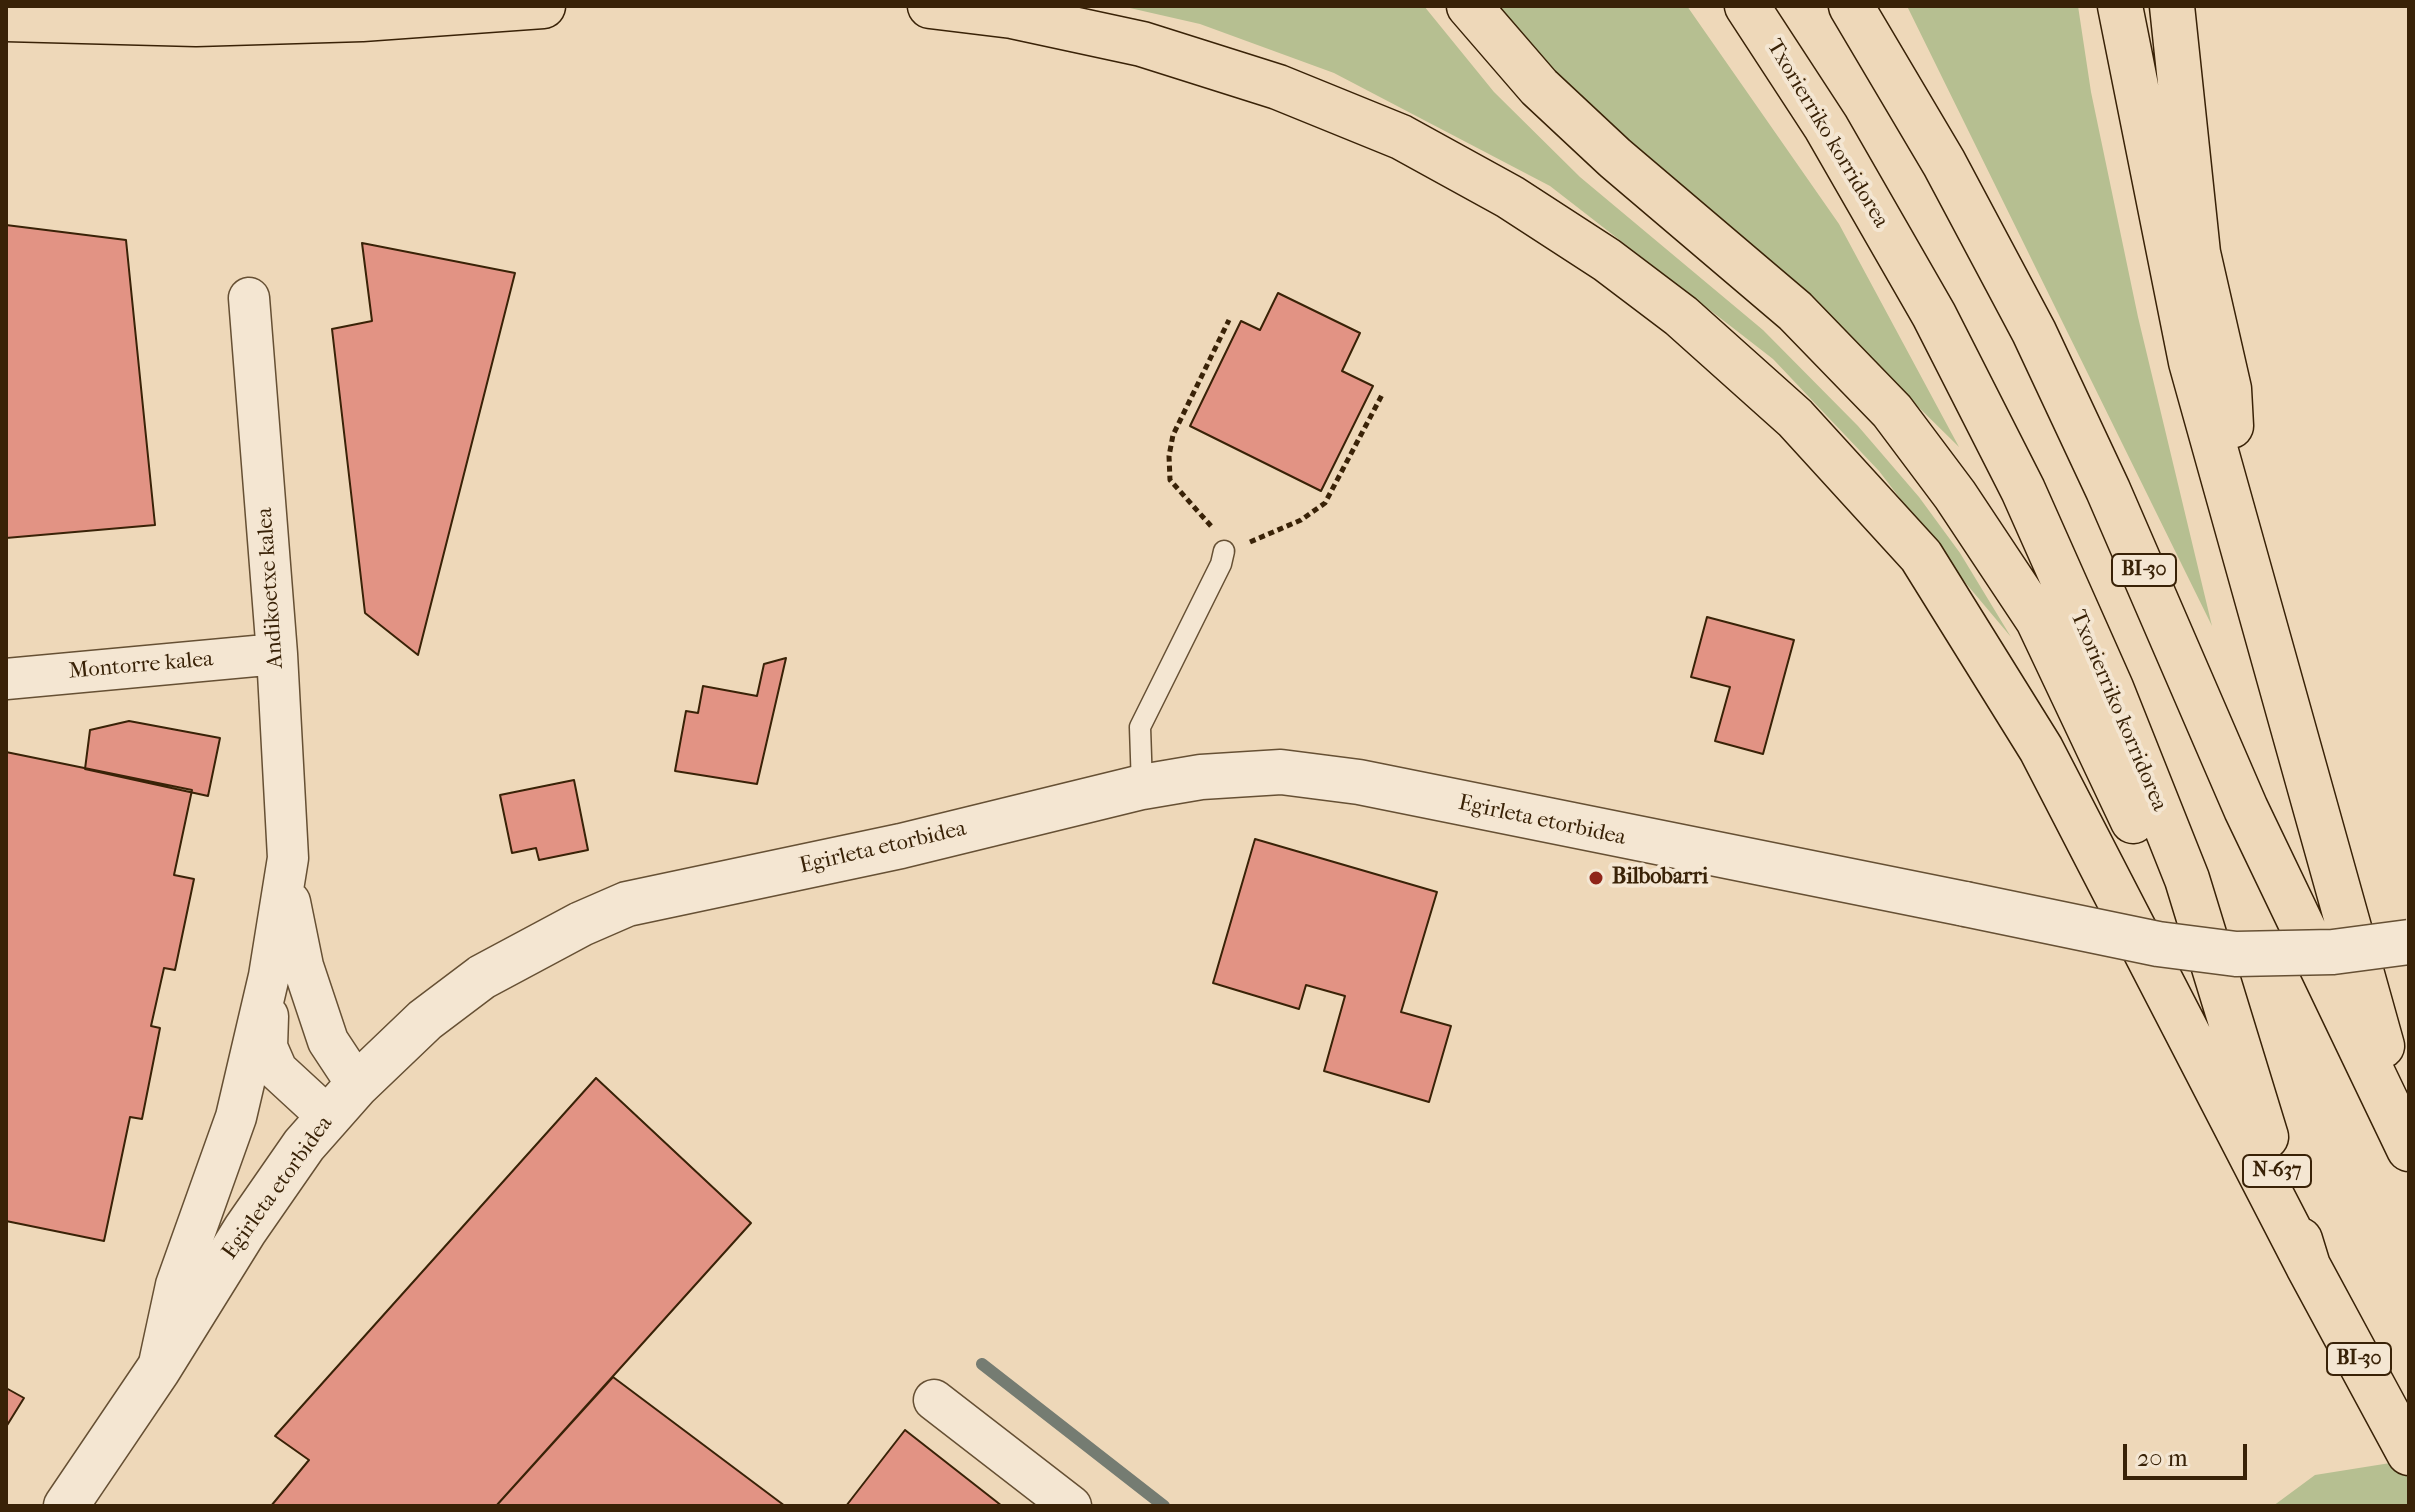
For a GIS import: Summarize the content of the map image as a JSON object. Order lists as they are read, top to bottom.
{
  "streets": {
    "highway": ["Txorierriko korridorea", "BI-30", "N-637"],
    "street": ["Andikoetxe kalea", "Montorre kalea", "Egirleta etorbidea"]
  },
  "crossings": [
    ["Andikoetxe kalea", "Montorre kalea"]
  ],
  "places": ["Bilbobarri"],
  "scale_bar": "20 m"
}
